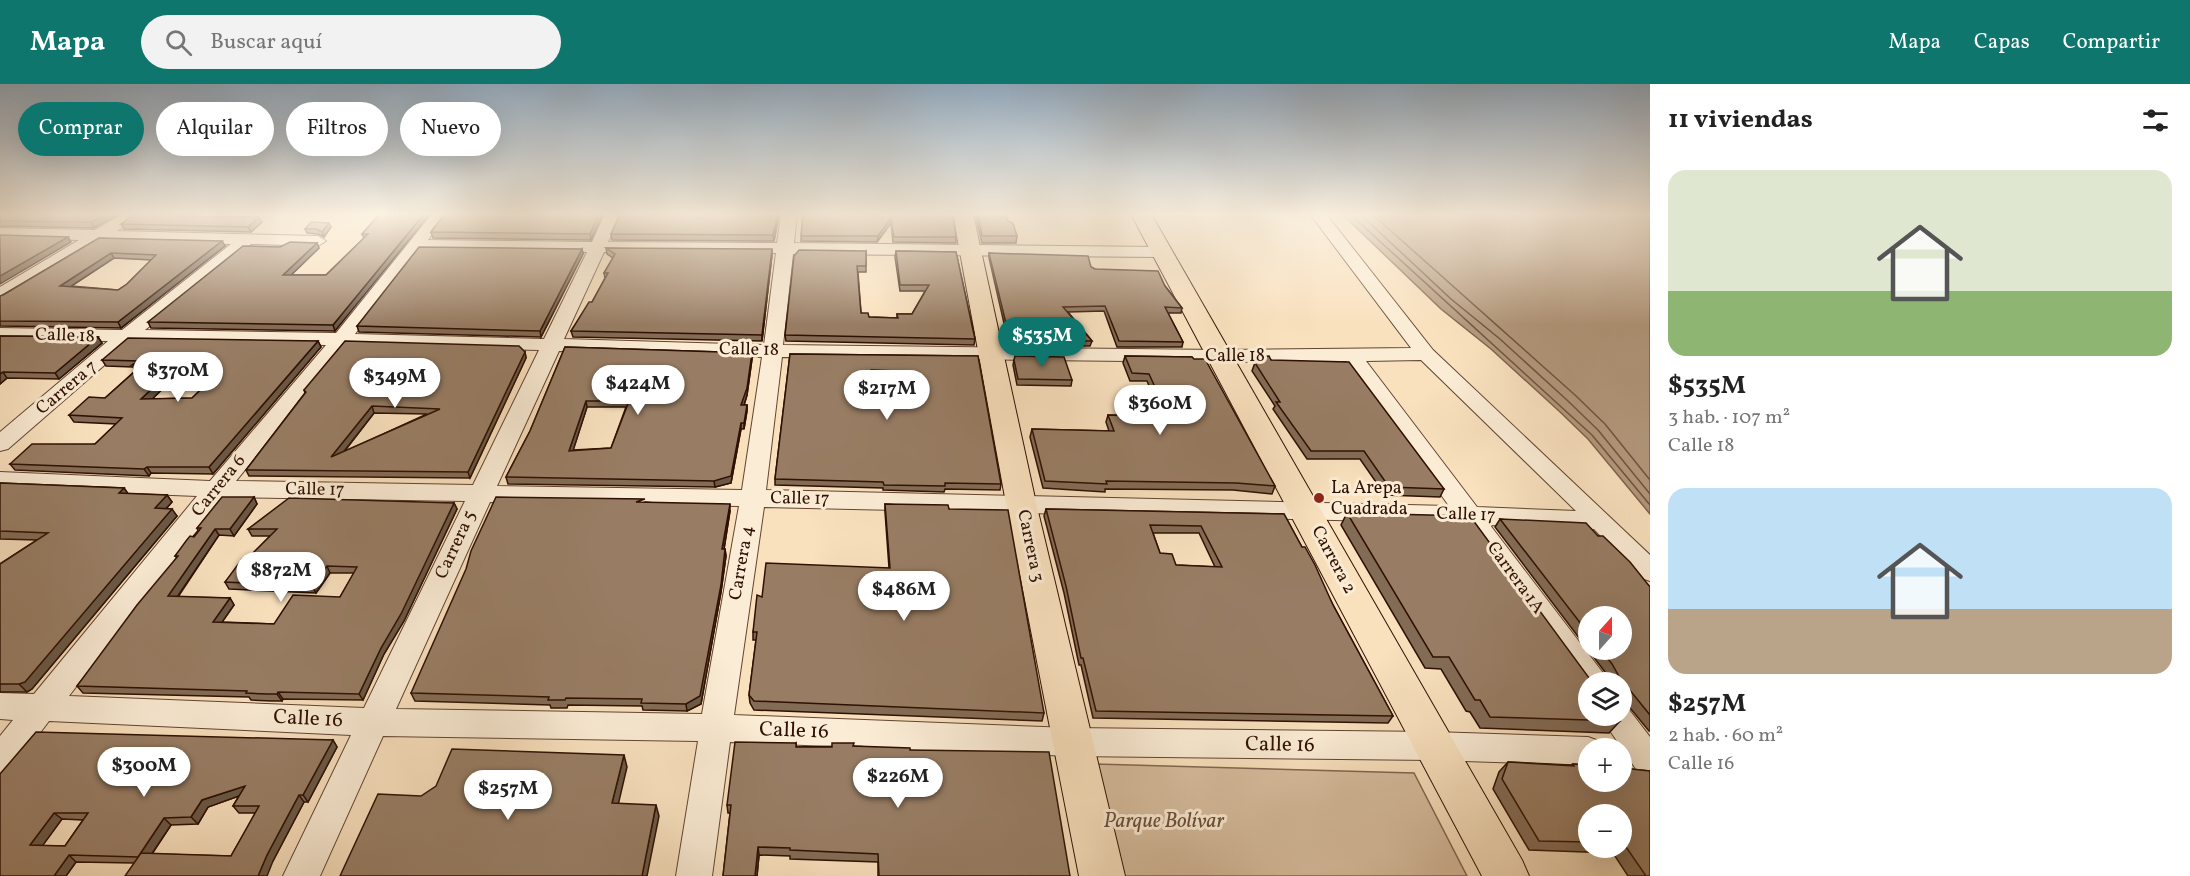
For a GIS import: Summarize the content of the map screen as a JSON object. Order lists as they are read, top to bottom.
{
  "streets": {
    "main road": ["Carrera 3", "Carrera 2"],
    "street": [
      "Calle 18",
      "Carrera 7",
      "Carrera 6",
      "Calle 17",
      "Carrera 5",
      "Carrera 4",
      "Carrera 1A",
      "Calle 16"
    ]
  },
  "crossings": [
    ["Calle 18", "Carrera 7"],
    ["Calle 18", "Carrera 6"],
    ["Calle 18", "Carrera 5"],
    ["Calle 18", "Carrera 3"],
    ["Calle 18", "Carrera 2"],
    ["Calle 18", "Carrera 4"],
    ["Calle 18", "Carrera 1A"],
    ["Carrera 6", "Calle 17"],
    ["Carrera 6", "Calle 16"],
    ["Calle 17", "Carrera 5"],
    ["Calle 17", "Carrera 3"],
    ["Calle 17", "Carrera 2"],
    ["Calle 17", "Carrera 4"],
    ["Calle 17", "Carrera 1A"],
    ["Carrera 5", "Calle 16"],
    ["Carrera 3", "Calle 16"],
    ["Carrera 2", "Calle 16"],
    ["Carrera 4", "Calle 16"]
  ],
  "parks": ["Parque Bolívar"],
  "places": ["La Arepa Cuadrada"],
  "north": "top",
  "page": {
    "header": "Mapa",
    "search": "Buscar aquí",
    "nav": ["Mapa", "Capas", "Compartir"],
    "heading": "11 viviendas",
    "chip": [
      "Comprar",
      "Alquilar",
      "Filtros",
      "Nuevo"
    ],
    "list": [
      {
        "name": "$535M",
        "note": "3 hab. · 107 m² · Calle 18"
      },
      {
        "name": "$257M",
        "note": "2 hab. · 60 m² · Calle 16"
      }
    ],
    "price": [
      "$535M",
      "$370M",
      "$349M",
      "$424M",
      "$217M",
      "$360M",
      "$872M",
      "$486M",
      "$300M",
      "$226M",
      "$257M"
    ],
    "map_buttons": ["+", "−"]
  }
}
